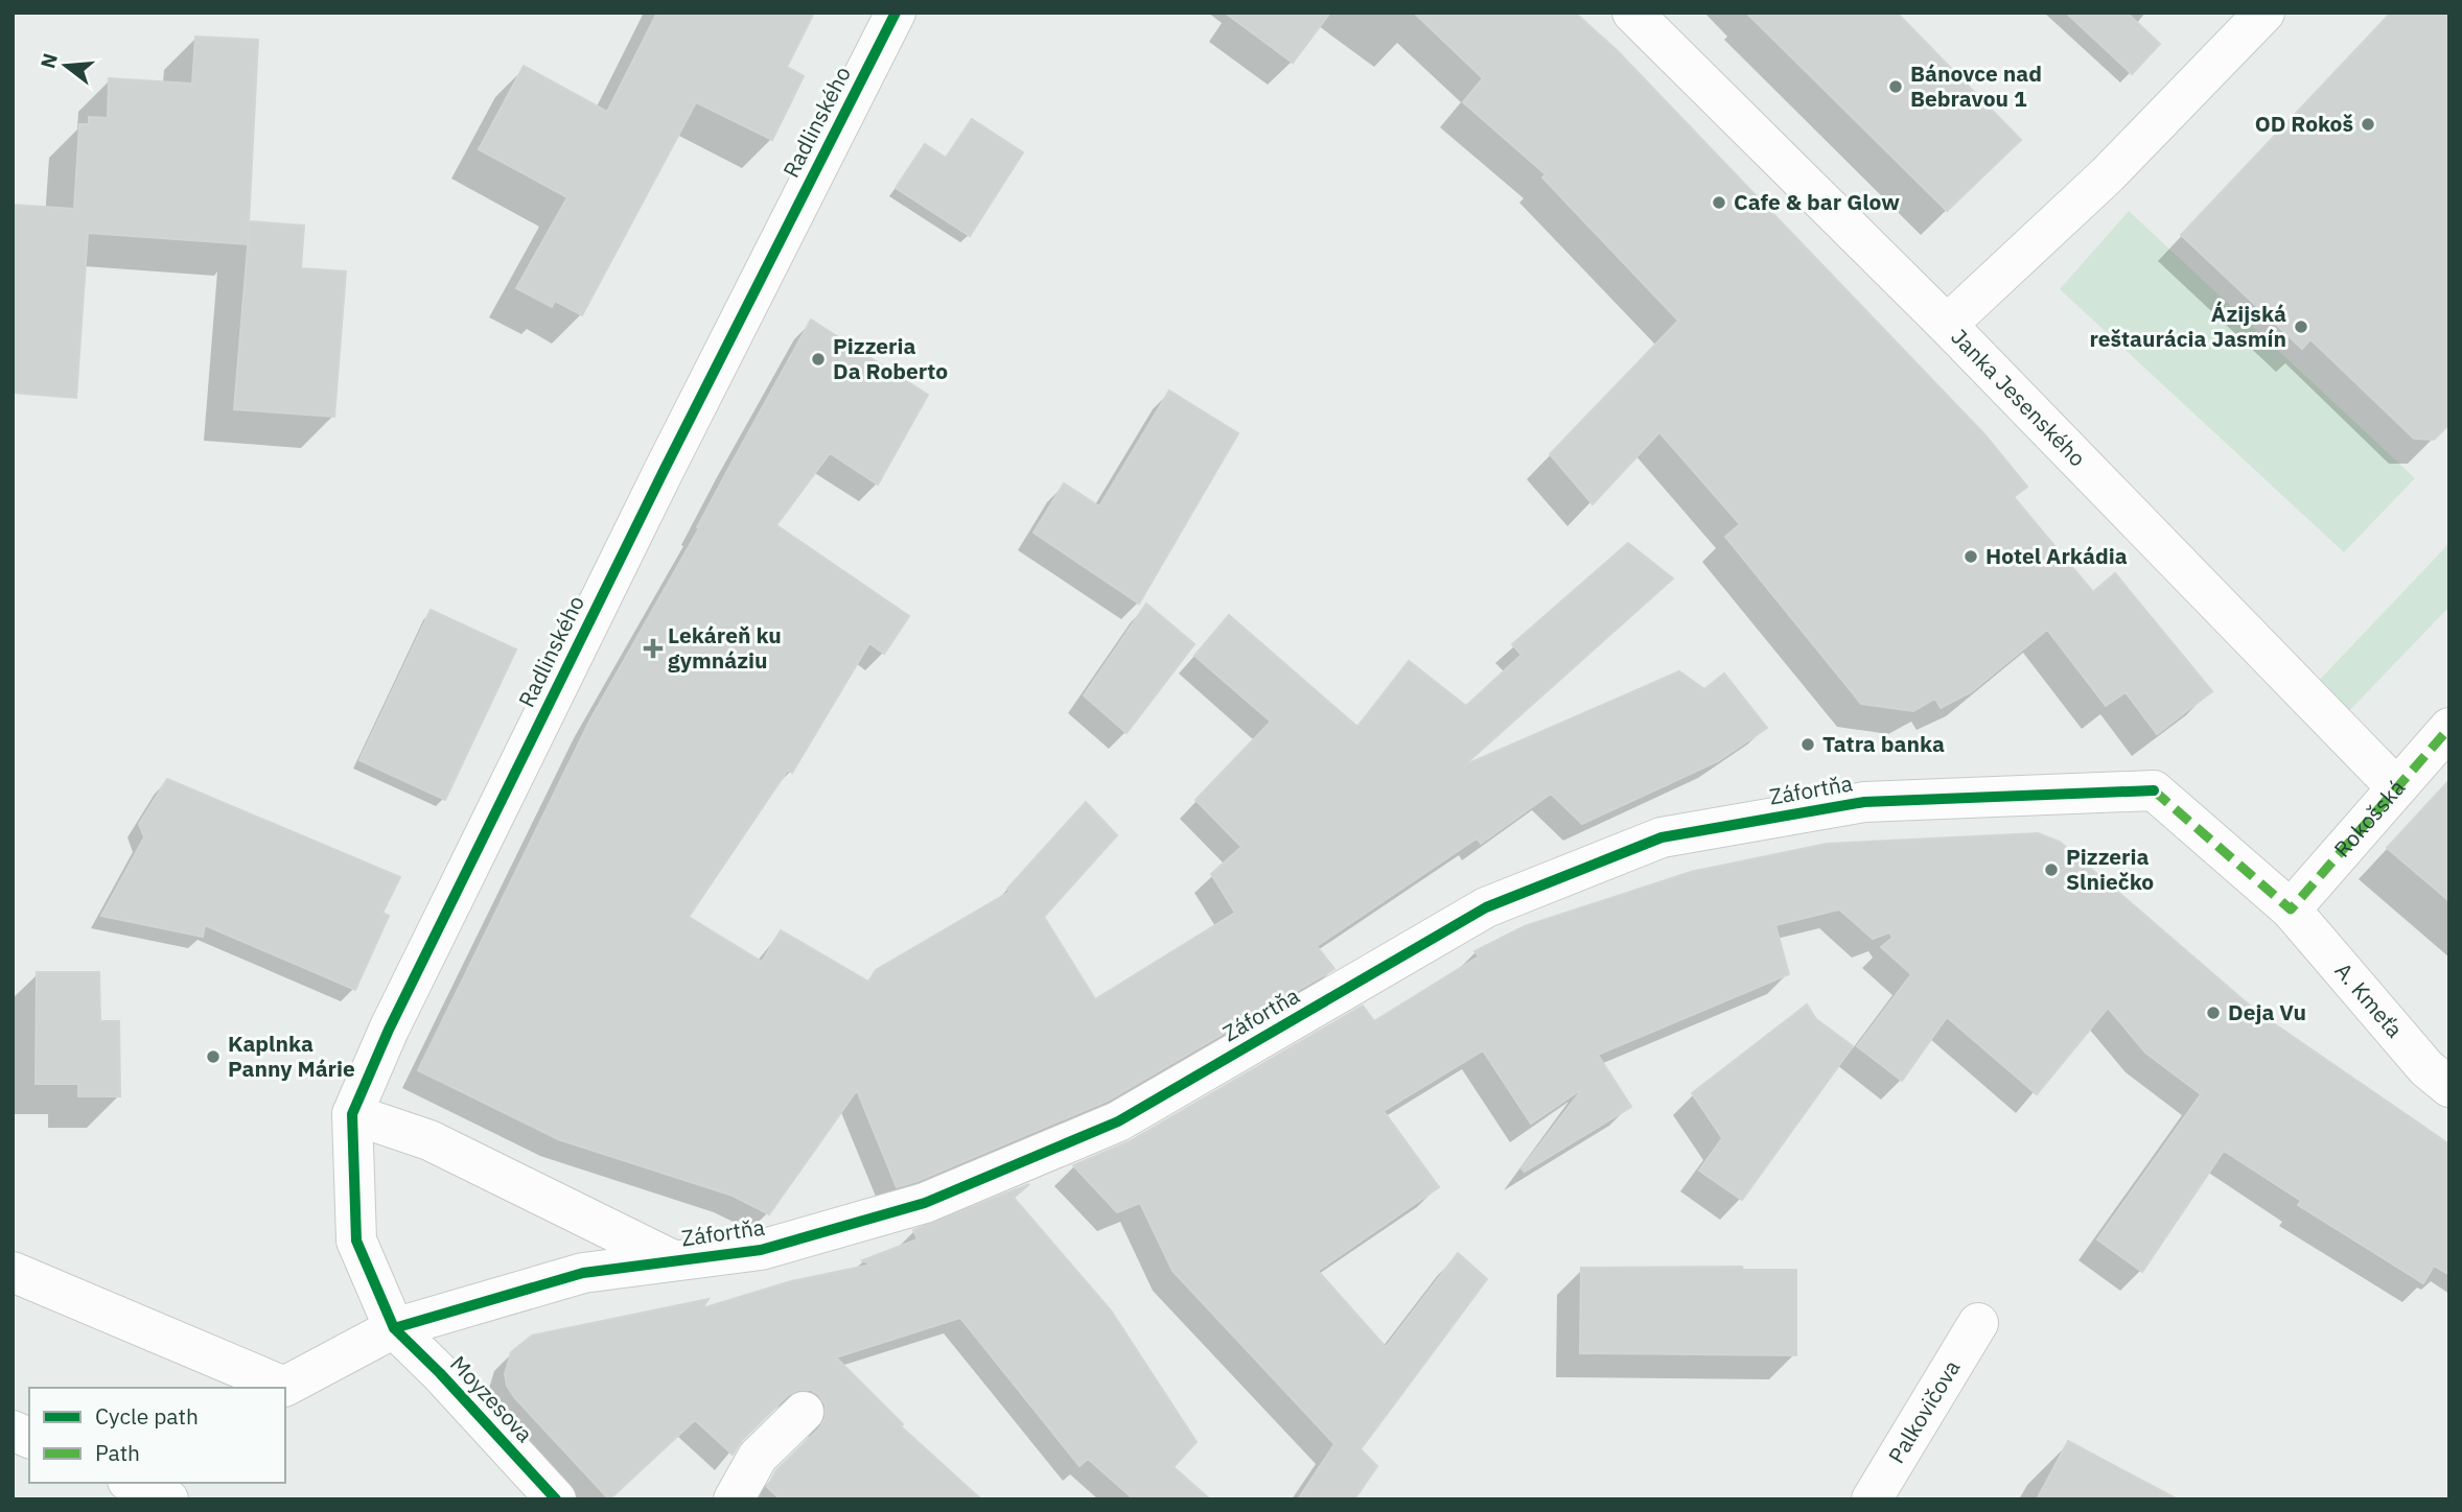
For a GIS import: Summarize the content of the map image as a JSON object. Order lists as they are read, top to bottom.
{
  "streets": {
    "street": [
      "Radlinského",
      "Janka Jesenského",
      "Záfortňa",
      "Rokošská",
      "A. Kmeťa",
      "Moyzesova",
      "Palkovičova"
    ]
  },
  "crossings": [
    ["Radlinského", "Záfortňa"],
    ["Radlinského", "Moyzesova"],
    ["Janka Jesenského", "Rokošská"],
    ["Záfortňa", "Rokošská"],
    ["Záfortňa", "A. Kmeťa"],
    ["Záfortňa", "Moyzesova"],
    ["Rokošská", "A. Kmeťa"]
  ],
  "places": {
    "other": [
      "Bánovce nad Bebravou 1",
      "OD Rokoš",
      "Cafe & bar Glow",
      "Ázijská reštaurácia Jasmín",
      "Pizzeria Da Roberto",
      "Hotel Arkádia",
      "Tatra banka",
      "Pizzeria Slniečko",
      "Deja Vu",
      "Kaplnka Panny Márie"
    ],
    "health": ["Lekáreň ku gymnáziu"]
  },
  "legend": ["Cycle path", "Path"],
  "north": "left"
}
